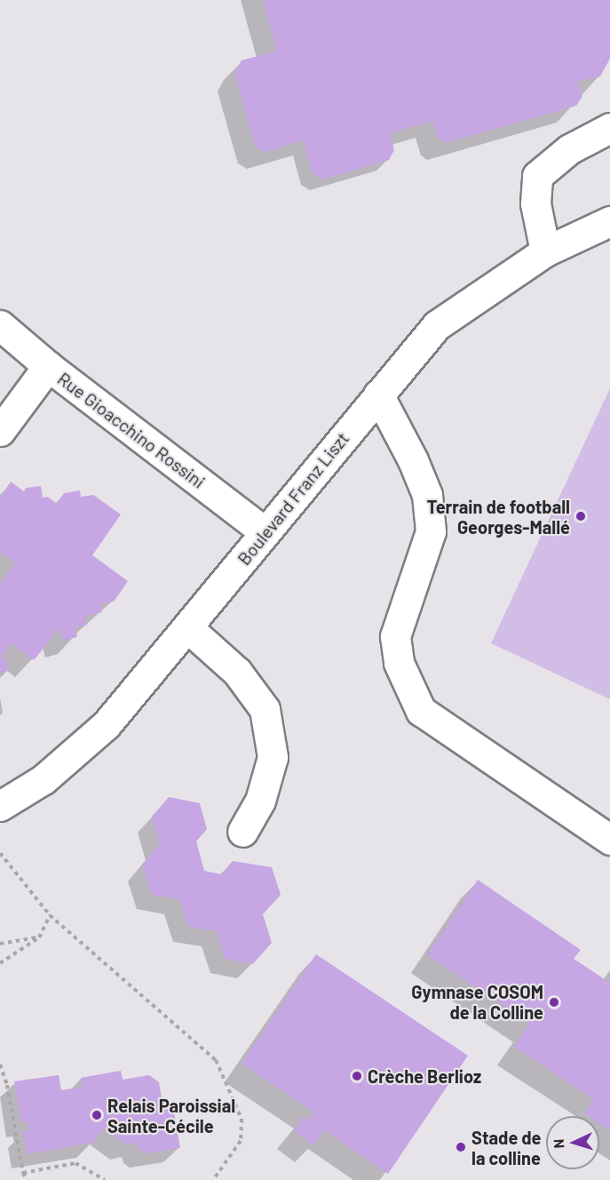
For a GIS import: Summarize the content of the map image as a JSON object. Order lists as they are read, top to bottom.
{
  "streets": {
    "street": ["Rue Gioacchino Rossini", "Boulevard Franz Liszt"]
  },
  "crossings": [
    ["Rue Gioacchino Rossini", "Boulevard Franz Liszt"]
  ],
  "places": [
    "Terrain de football Georges-Mallé",
    "Gymnase COSOM de la Colline",
    "Crèche Berlioz",
    "Relais Paroissial Sainte-Cécile",
    "Stade de la colline"
  ],
  "north": "left"
}
